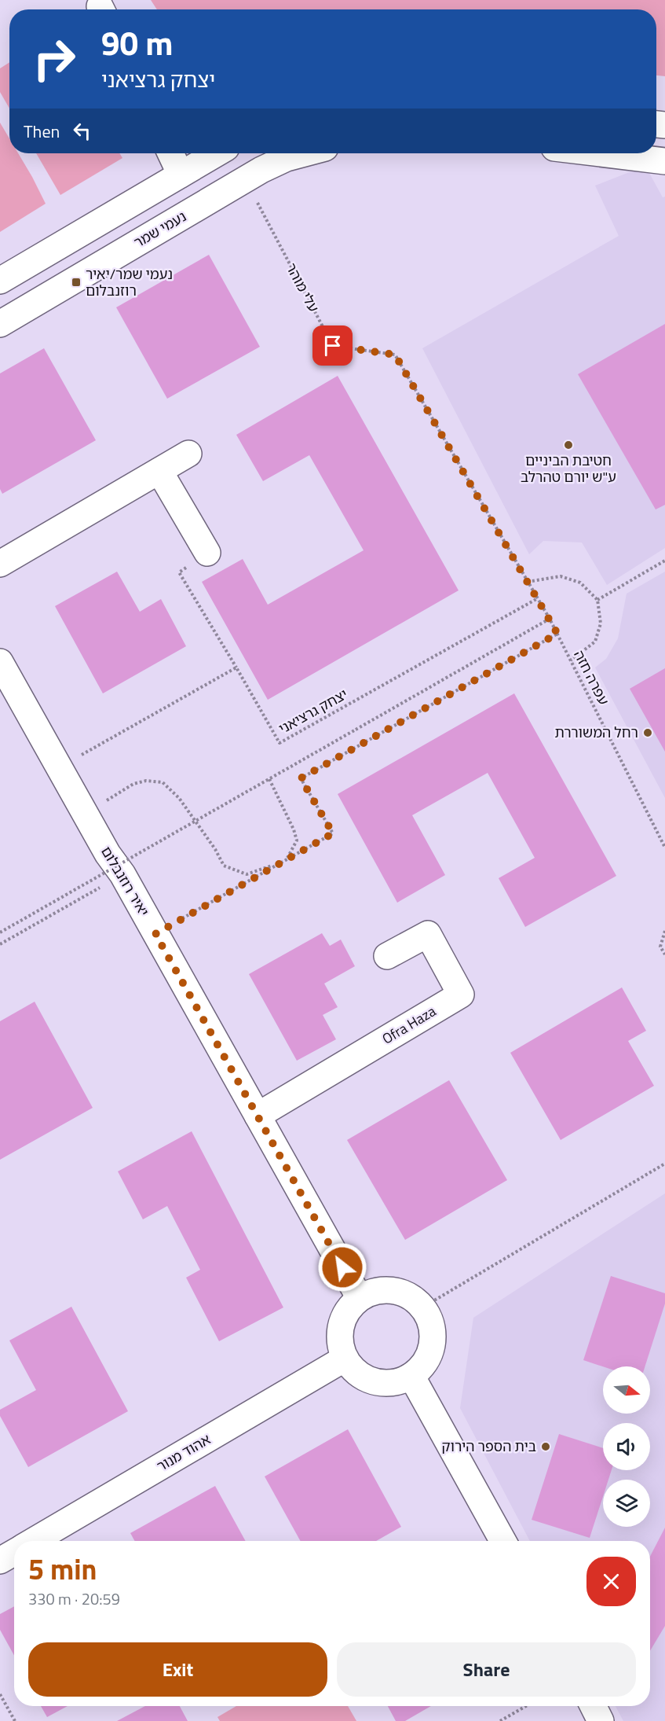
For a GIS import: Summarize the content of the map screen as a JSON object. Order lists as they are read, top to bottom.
{
  "streets": {
    "street": [
      "נעמי שמר",
      "יאיר רוזנבלום",
      "Ofra Haza",
      "אהוד מנור"
    ],
    "path": ["עלי מוהר", "עפרה חזה", "יצחק גרציאני"]
  },
  "crossings": [
    ["נעמי שמר", "עלי מוהר"],
    ["עלי מוהר", "עפרה חזה"],
    ["עלי מוהר", "יצחק גרציאני"],
    ["יאיר רוזנבלום", "Ofra Haza"],
    ["יאיר רוזנבלום", "אהוד מנור"]
  ],
  "places": {
    "transit": ["נעמי שמר/יאיר רוזנבלום"],
    "other": ["חטיבת הביניים ע\"ש יורם טהרלב", "רחל המשוררת", "בית הספר הירוק"]
  },
  "north": "right",
  "page": {
    "turn": ["90 m", "יצחק גרציאני"],
    "then": "Then",
    "heading": ["5 min", "330 m · 20:59"],
    "buttons": ["Exit", "Share"]
  }
}
